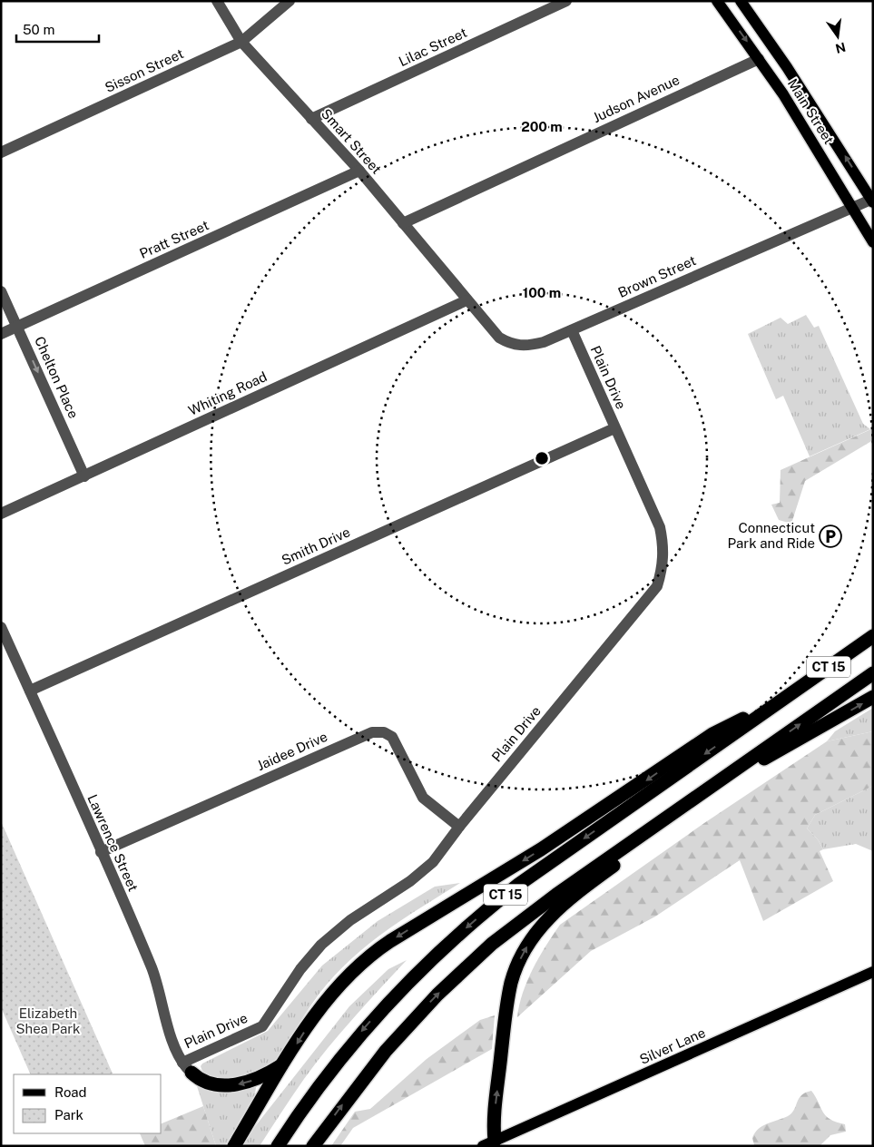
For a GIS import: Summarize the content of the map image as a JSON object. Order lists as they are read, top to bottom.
{
  "streets": {
    "highway": ["CT 15"],
    "main road": ["Main Street", "Silver Lane"],
    "street": [
      "Lilac Street",
      "Sisson Street",
      "Judson Avenue",
      "Smart Street",
      "Pratt Street",
      "Brown Street",
      "Chelton Place",
      "Plain Drive",
      "Whiting Road",
      "Smith Drive",
      "Jaidee Drive",
      "Lawrence Street"
    ]
  },
  "crossings": [
    ["Lilac Street", "Smart Street"],
    ["Sisson Street", "Smart Street"],
    ["Judson Avenue", "Main Street"],
    ["Judson Avenue", "Smart Street"],
    ["Main Street", "Brown Street"],
    ["Smart Street", "Pratt Street"],
    ["Smart Street", "Brown Street"],
    ["Smart Street", "Whiting Road"],
    ["Pratt Street", "Chelton Place"],
    ["Brown Street", "Plain Drive"],
    ["Brown Street", "Whiting Road"],
    ["Chelton Place", "Whiting Road"],
    ["Plain Drive", "Smith Drive"],
    ["Plain Drive", "Jaidee Drive"],
    ["Plain Drive", "Lawrence Street"],
    ["Smith Drive", "Lawrence Street"],
    ["Jaidee Drive", "Lawrence Street"]
  ],
  "one_way": ["Chelton Place"],
  "parks": ["Elizabeth Shea Park"],
  "places": {
    "parking": ["Connecticut Park and Ride"]
  },
  "legend": ["Road", "Park"],
  "scale_bar": "50 m",
  "north": "bottom",
  "rings": ["200 m", "100 m"]
}
